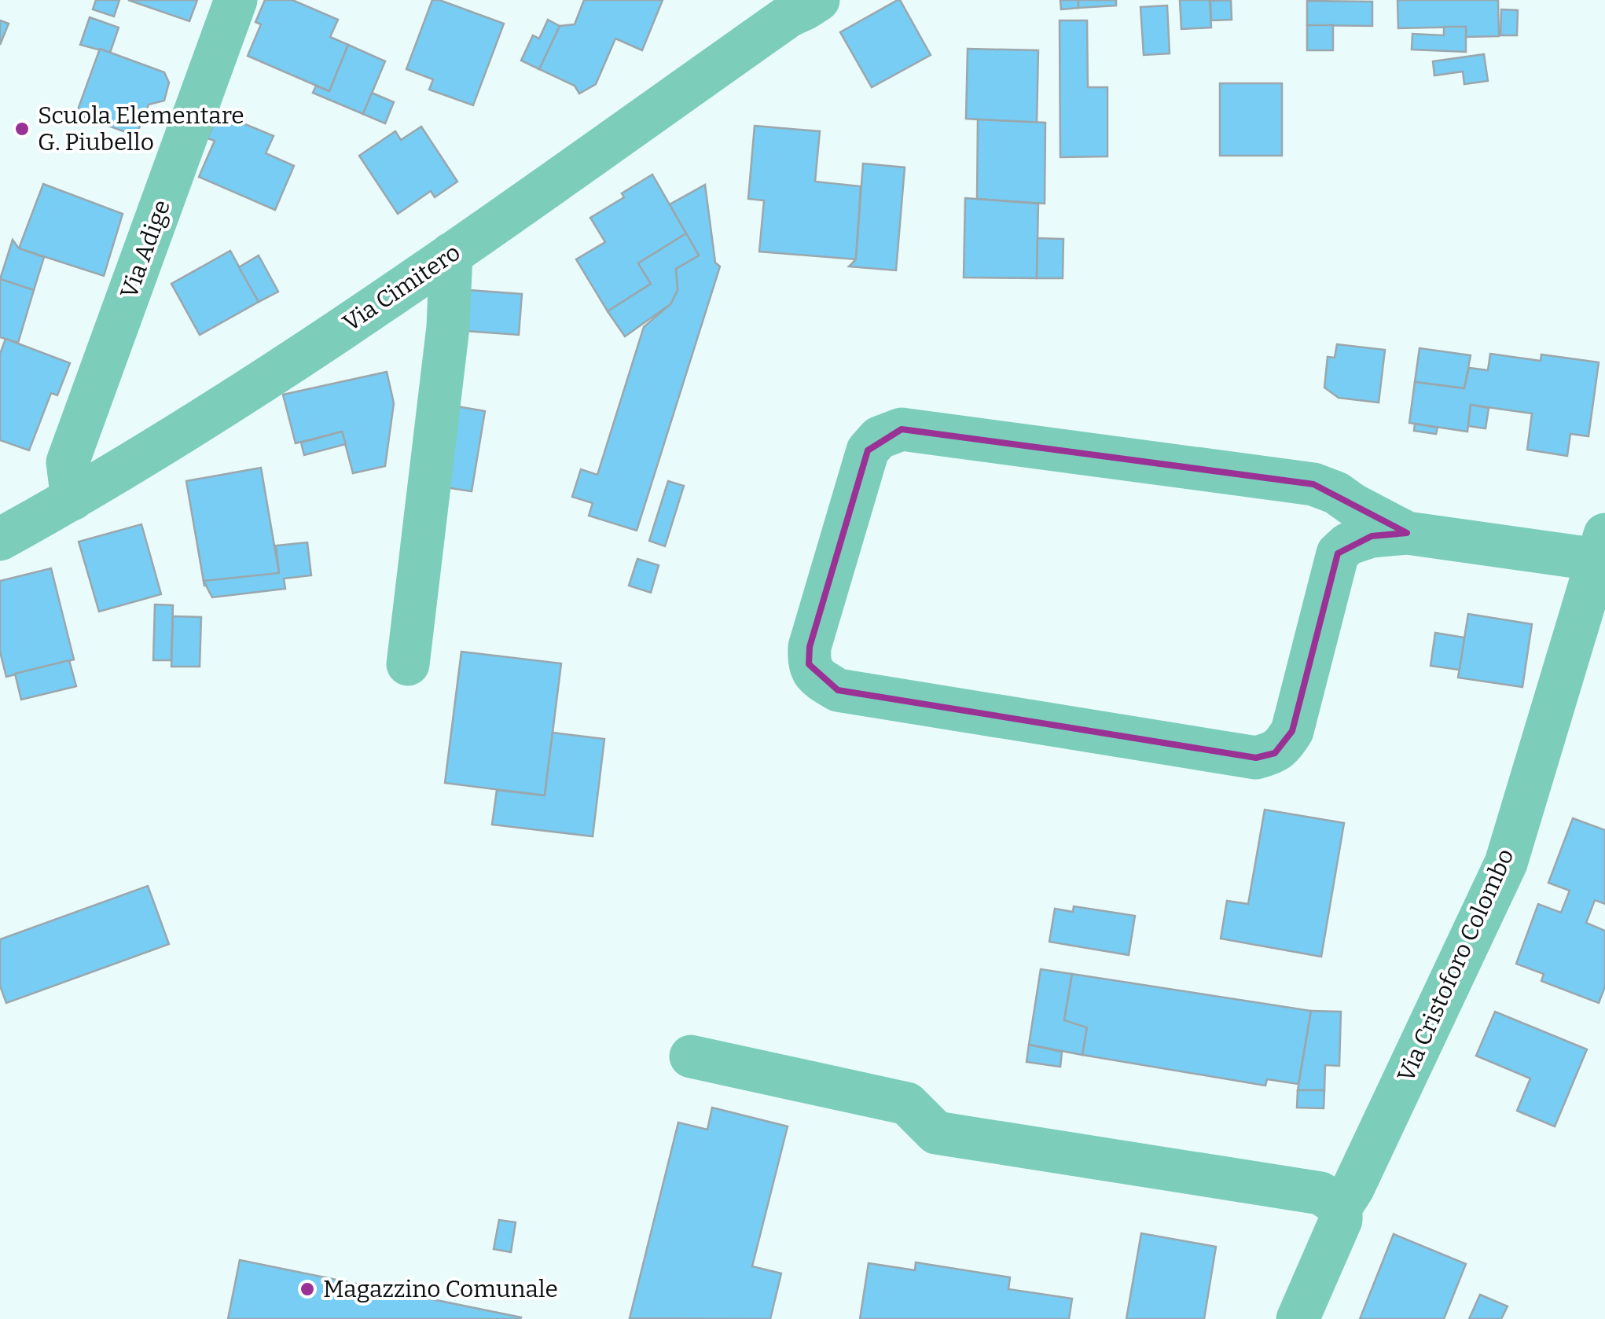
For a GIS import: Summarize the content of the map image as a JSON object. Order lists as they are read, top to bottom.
{
  "streets": {
    "street": ["Via Adige", "Via Cimitero", "Via Cristoforo Colombo"]
  },
  "crossings": [
    ["Via Adige", "Via Cimitero"]
  ],
  "places": ["Scuola Elementare G. Piubello", "Magazzino Comunale"]
}
